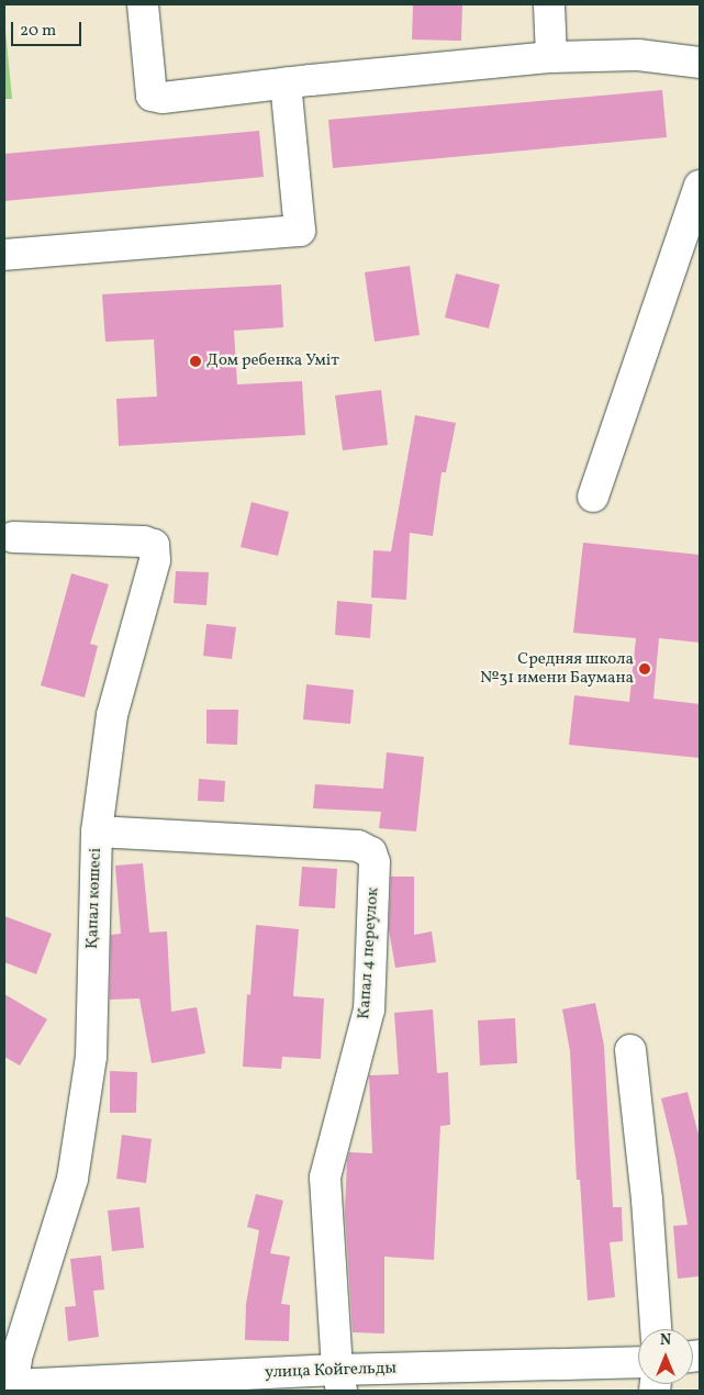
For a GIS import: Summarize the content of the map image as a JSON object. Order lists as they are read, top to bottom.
{
  "streets": {
    "street": ["Қапал көшесі", "Капал 4 переулок", "улица Койгельды"]
  },
  "crossings": [
    ["Қапал көшесі", "Капал 4 переулок"],
    ["Қапал көшесі", "улица Койгельды"],
    ["Капал 4 переулок", "улица Койгельды"]
  ],
  "places": ["Дом ребенка Умiт", "Средняя школа №31 имени Баумана"],
  "scale_bar": "20 m",
  "north": "top"
}
